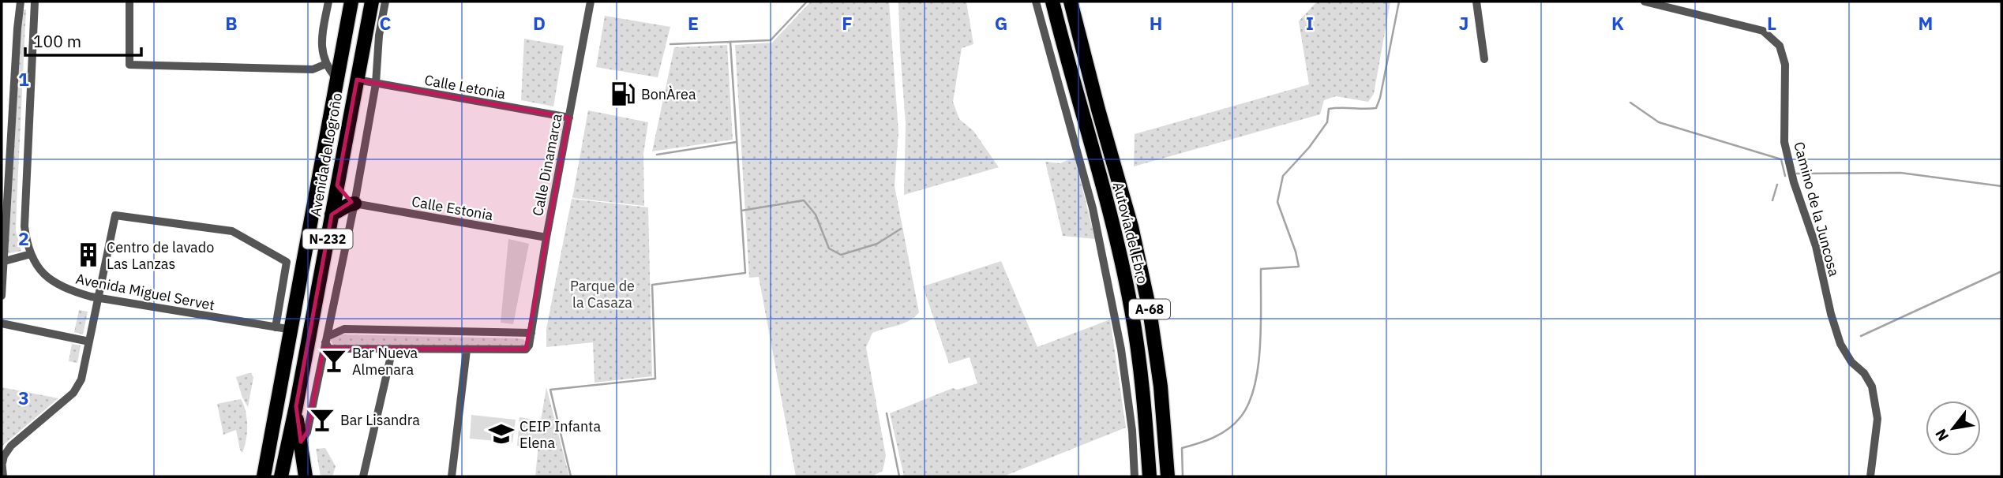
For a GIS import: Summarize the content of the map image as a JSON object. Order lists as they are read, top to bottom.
{
  "streets": {
    "highway": [
      "Avenida de Logroño",
      "Autovía del Ebro",
      "N-232",
      "A-68"
    ],
    "street": [
      "Calle Letonia",
      "Calle Dinamarca",
      "Calle Estonia",
      "Camino de la Juncosa",
      "Avenida Miguel Servet"
    ]
  },
  "crossings": [
    ["Calle Letonia", "Avenida de Logroño"],
    ["Calle Letonia", "Calle Dinamarca"],
    ["Avenida de Logroño", "Avenida Miguel Servet"],
    ["Calle Dinamarca", "Calle Estonia"]
  ],
  "parks": ["Parque de la Casaza"],
  "places": {
    "fuel station": ["BonÀrea"],
    "building": ["Centro de lavado Las Lanzas"],
    "bar": ["Bar Nueva Almenara", "Bar Lisandra"],
    "school or university": ["CEIP Infanta Elena"]
  },
  "scale_bar": "100 m",
  "north": "bottom left",
  "grid": {
    "columns": [
      "B",
      "C",
      "D",
      "E",
      "F",
      "G",
      "H",
      "I",
      "J",
      "K",
      "L",
      "M"
    ],
    "rows": ["1", "2", "3"]
  }
}
